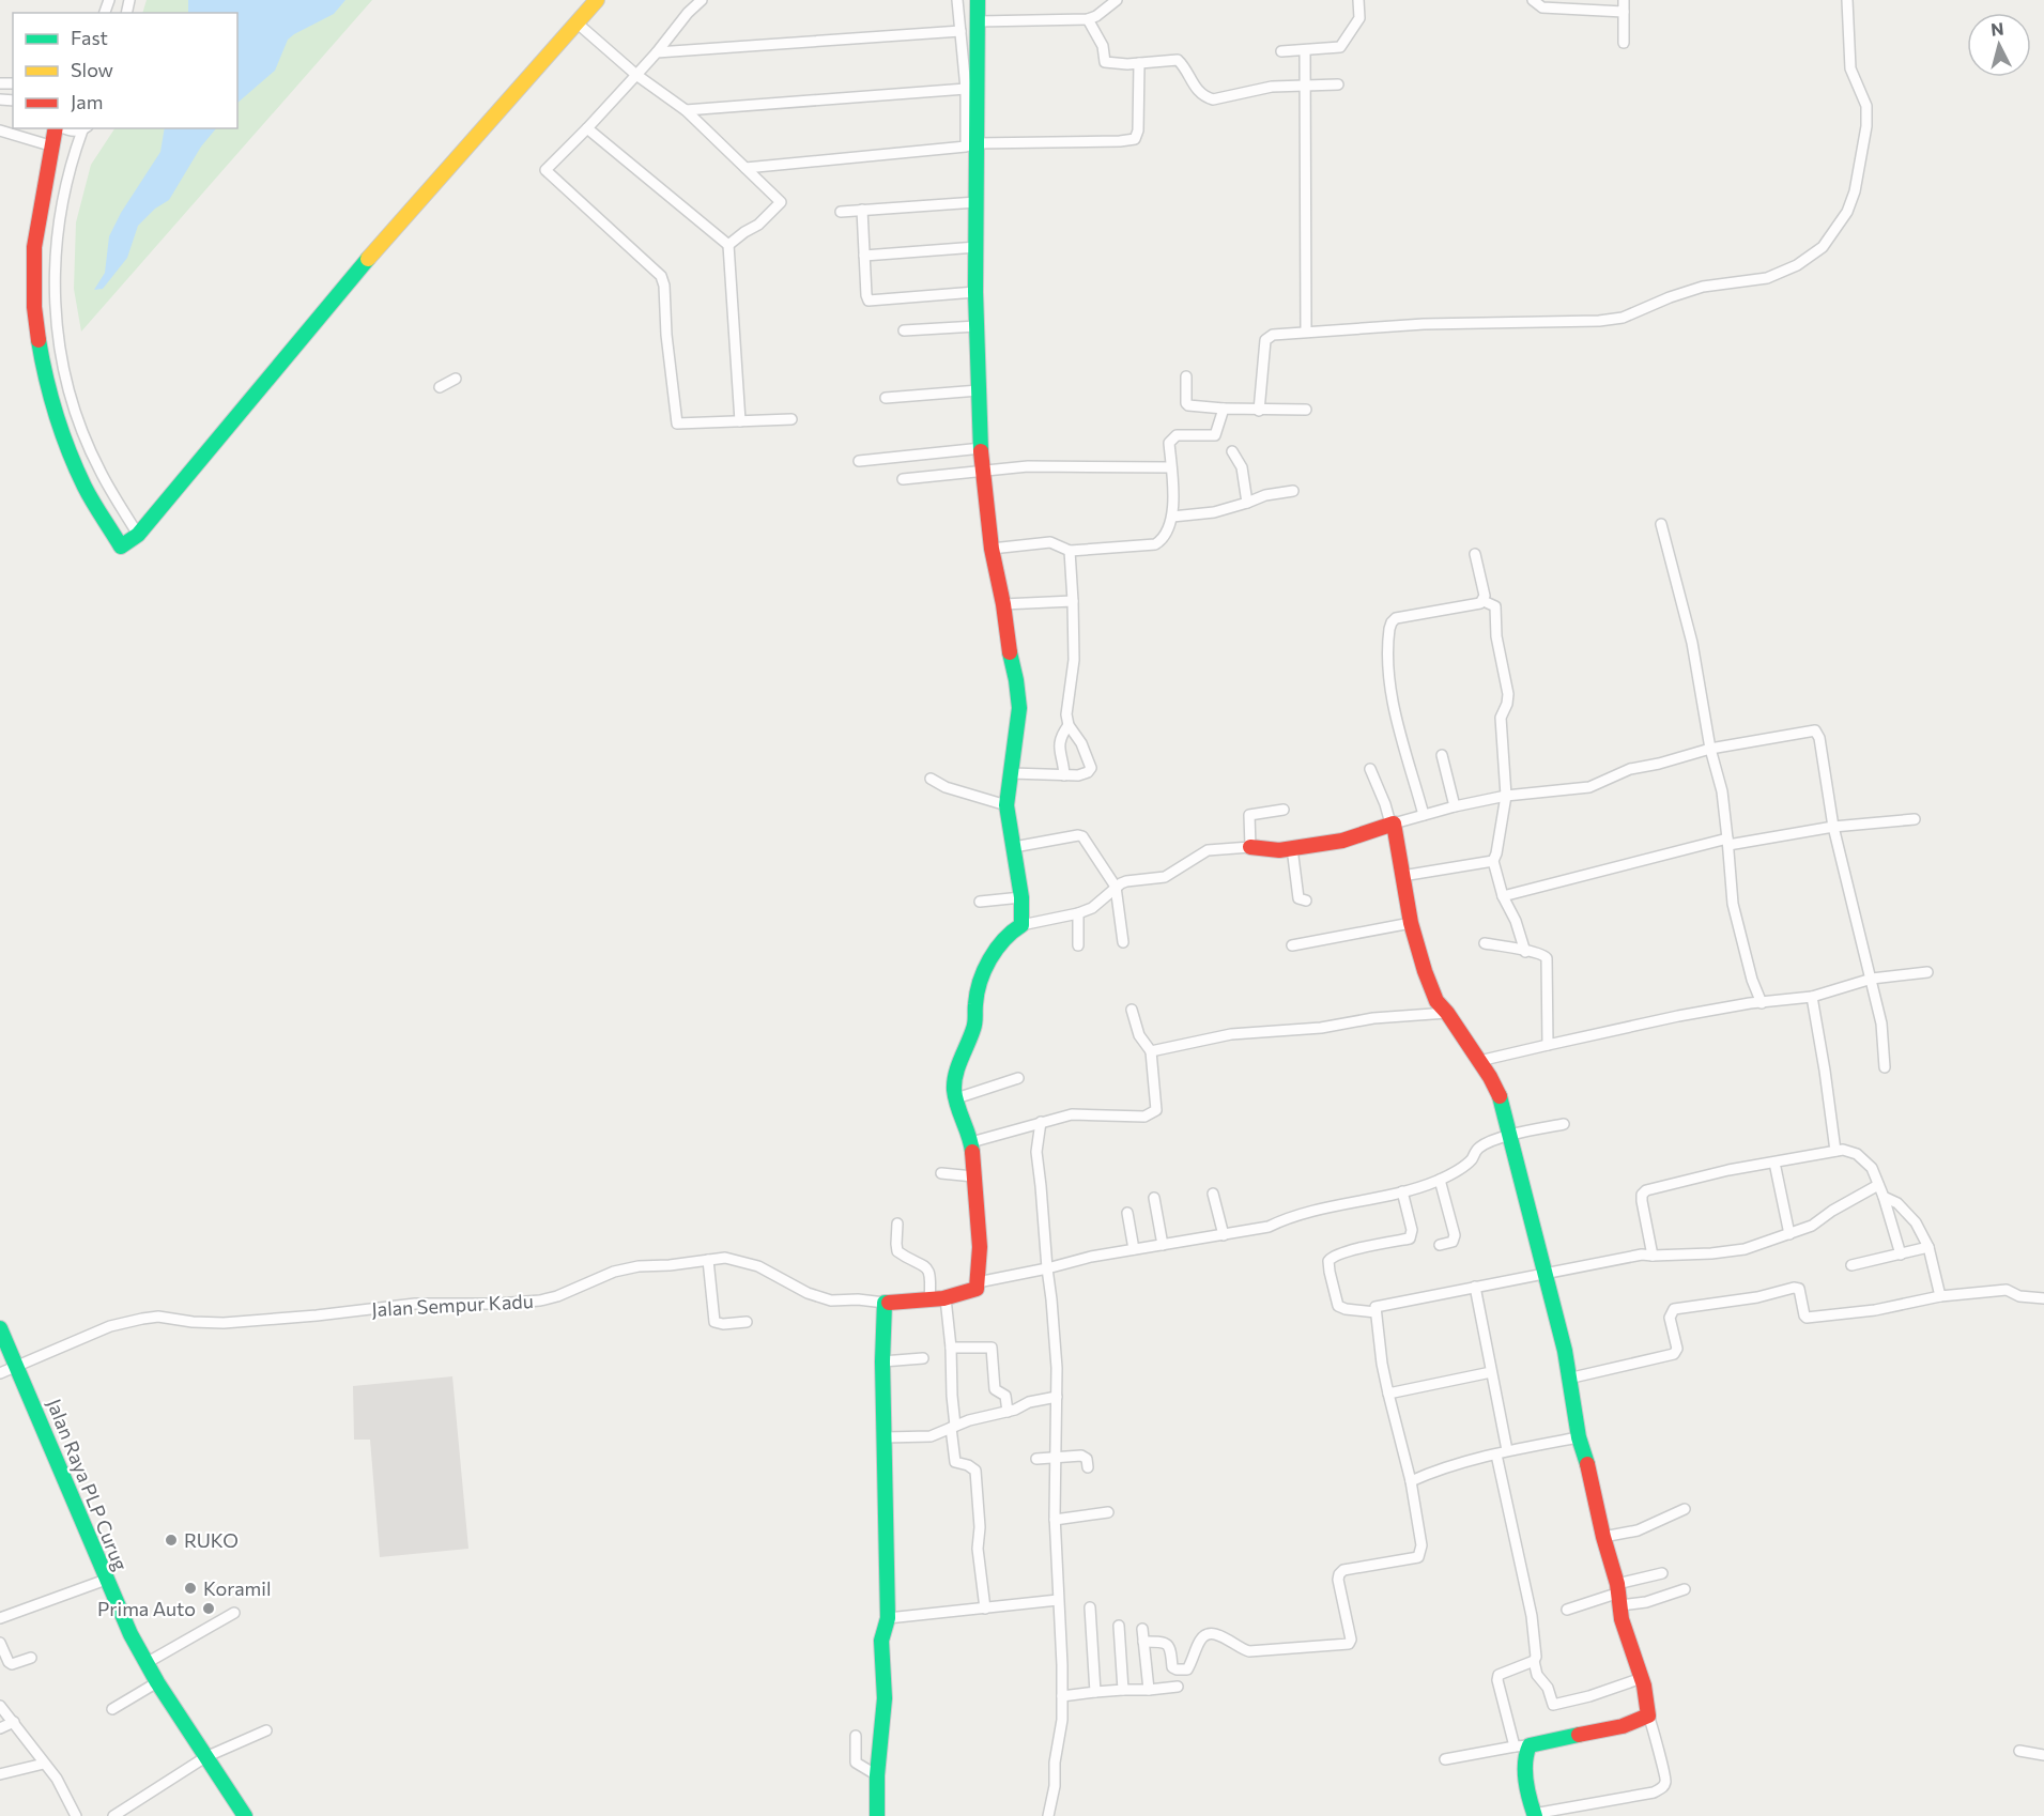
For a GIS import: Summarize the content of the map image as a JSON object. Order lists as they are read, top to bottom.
{
  "streets": {
    "street": ["Jalan Sempur Kadu", "Jalan Raya PLP Curug"]
  },
  "crossings": [
    ["Jalan Sempur Kadu", "Jalan Raya PLP Curug"]
  ],
  "places": ["RUKO", "Koramil", "Prima Auto"],
  "legend": ["Fast", "Slow", "Jam"],
  "north": "top"
}
